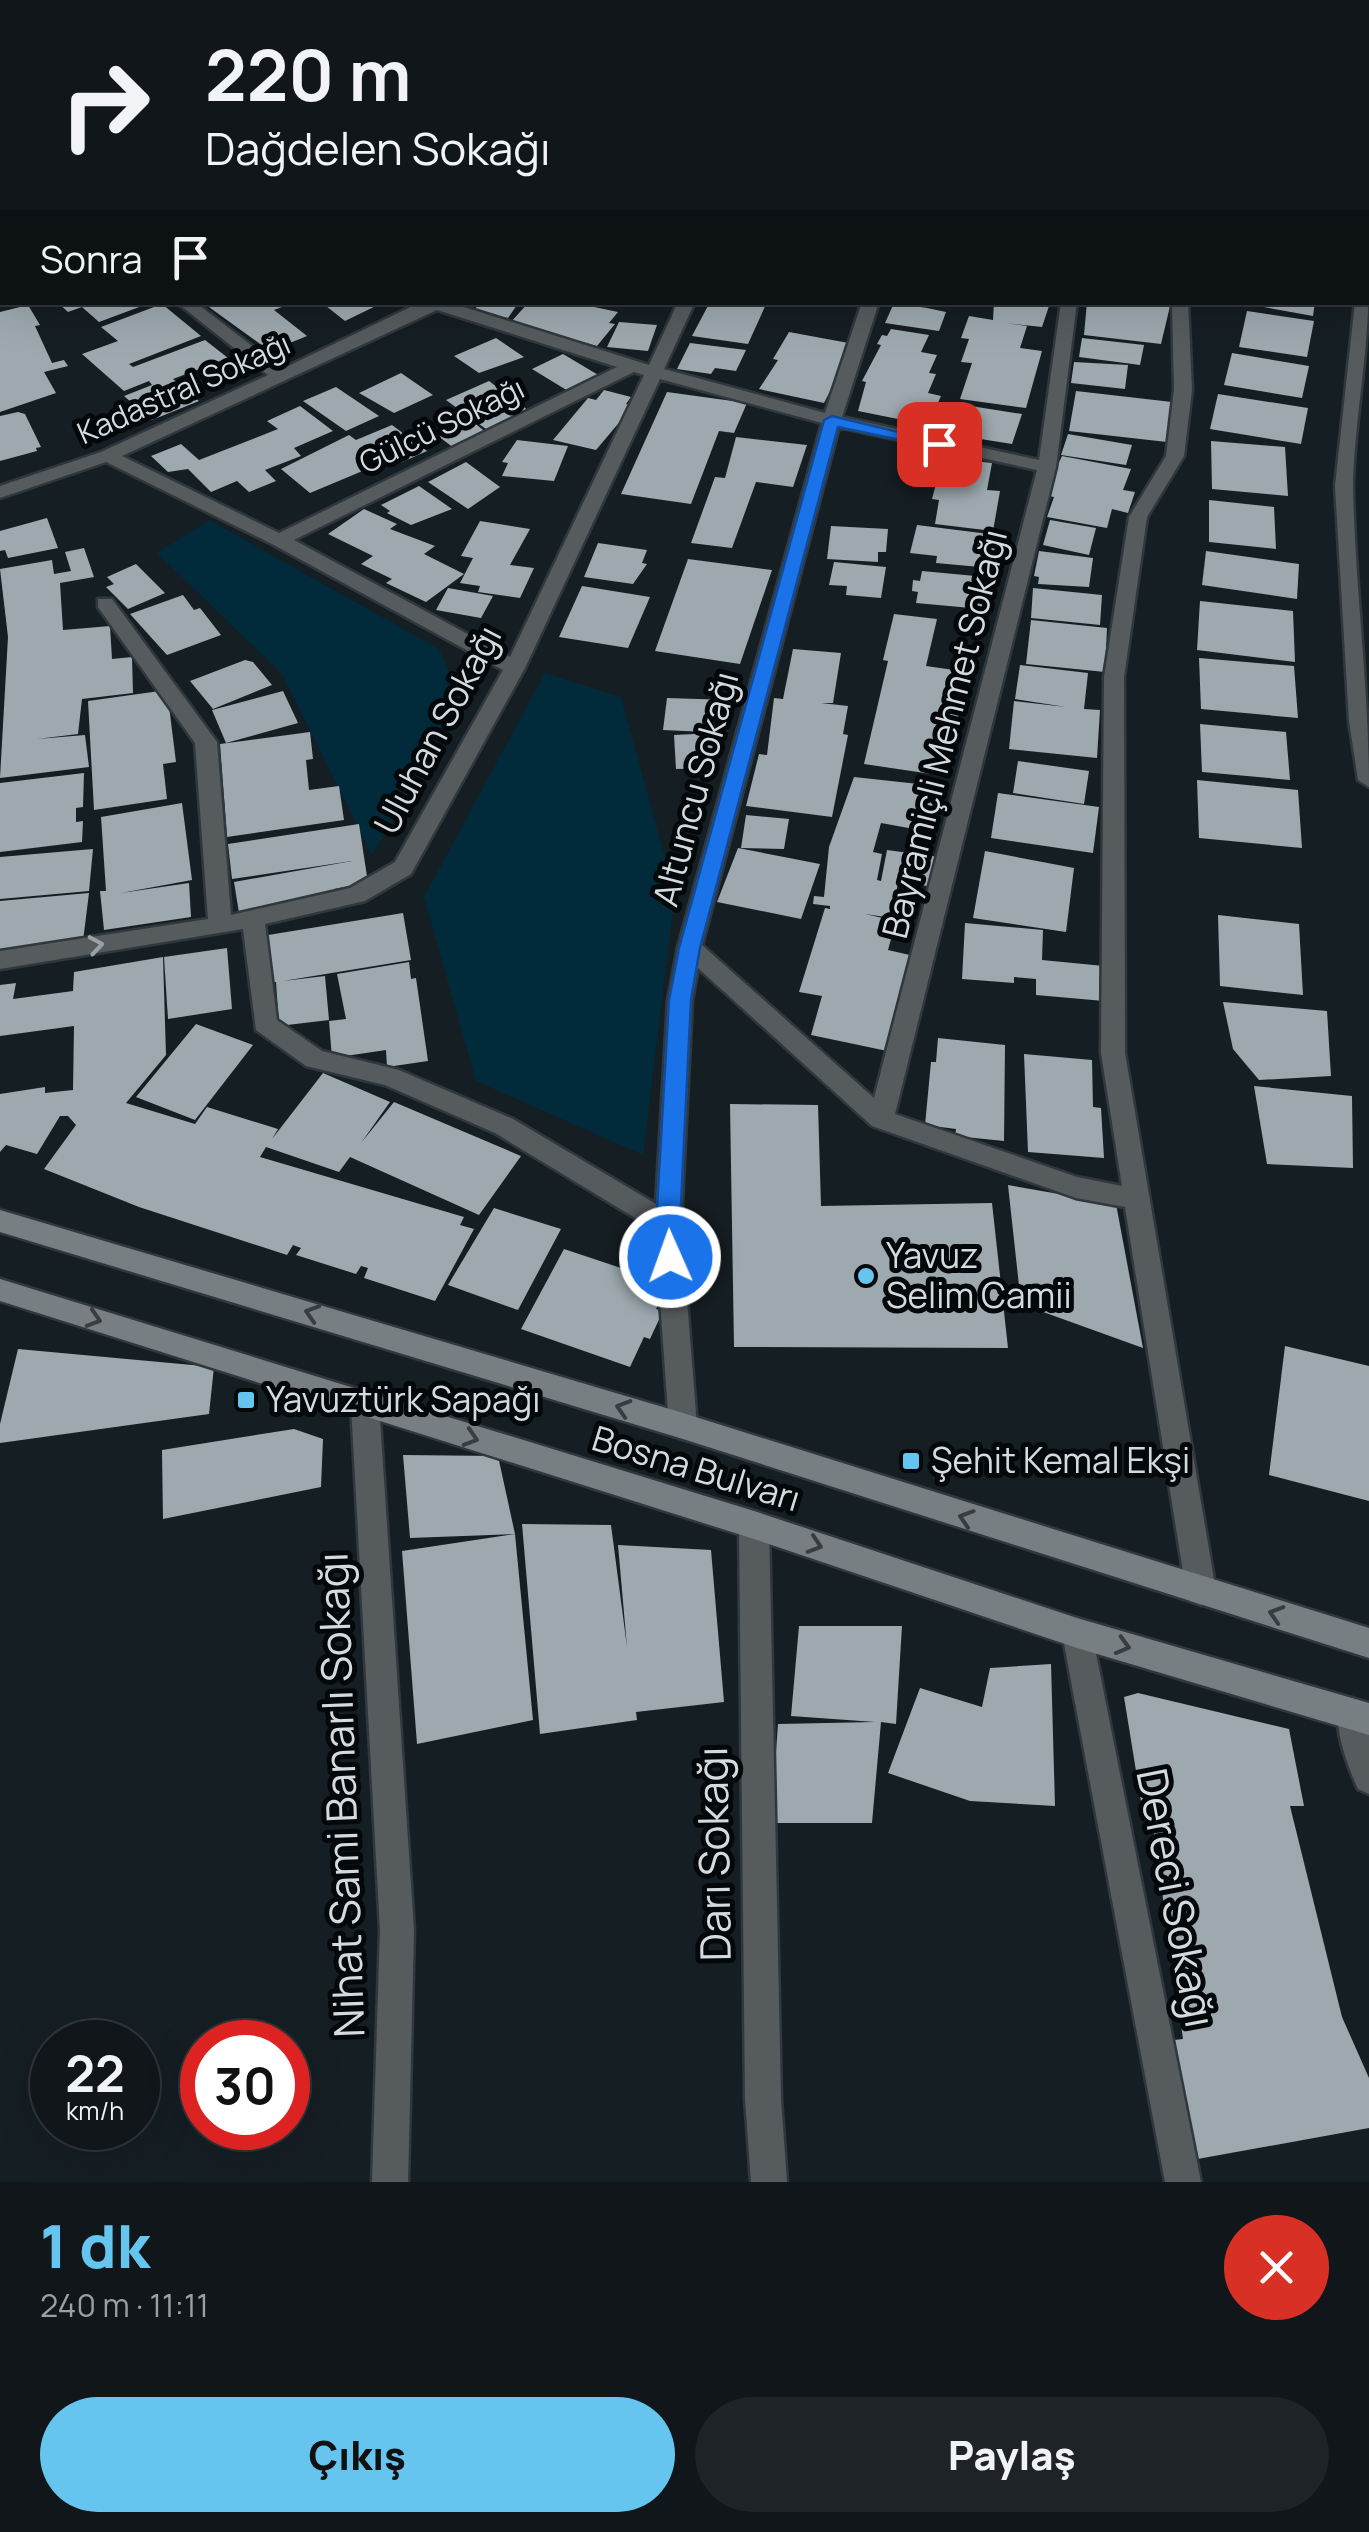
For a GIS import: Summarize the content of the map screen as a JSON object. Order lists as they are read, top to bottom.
{
  "streets": {
    "main road": ["Bosna Bulvarı"],
    "street": [
      "Kadastral Sokağı",
      "Gülcü Sokağı",
      "Uluhan Sokağı",
      "Bayramiçli Mehmet Sokağı",
      "Altuncu Sokağı",
      "Nihat Sami Banarlı Sokağı",
      "Darı Sokağı",
      "Dereci Sokağı"
    ]
  },
  "crossings": [
    ["Gülcü Sokağı", "Uluhan Sokağı"],
    ["Altuncu Sokağı", "Bosna Bulvarı"],
    ["Bosna Bulvarı", "Nihat Sami Banarlı Sokağı"],
    ["Bosna Bulvarı", "Darı Sokağı"],
    ["Bosna Bulvarı", "Dereci Sokağı"]
  ],
  "places": {
    "other": ["Yavuz Selim Camii"],
    "transit": ["Yavuztürk Sapağı", "Şehit Kemal Ekşi"]
  },
  "page": {
    "turn": ["220 m", "Dağdelen Sokağı"],
    "then": "Sonra",
    "speed": "22 km/h",
    "limit": "30",
    "heading": ["1 dk", "240 m · 11:11"],
    "buttons": ["Çıkış", "Paylaş"]
  }
}
